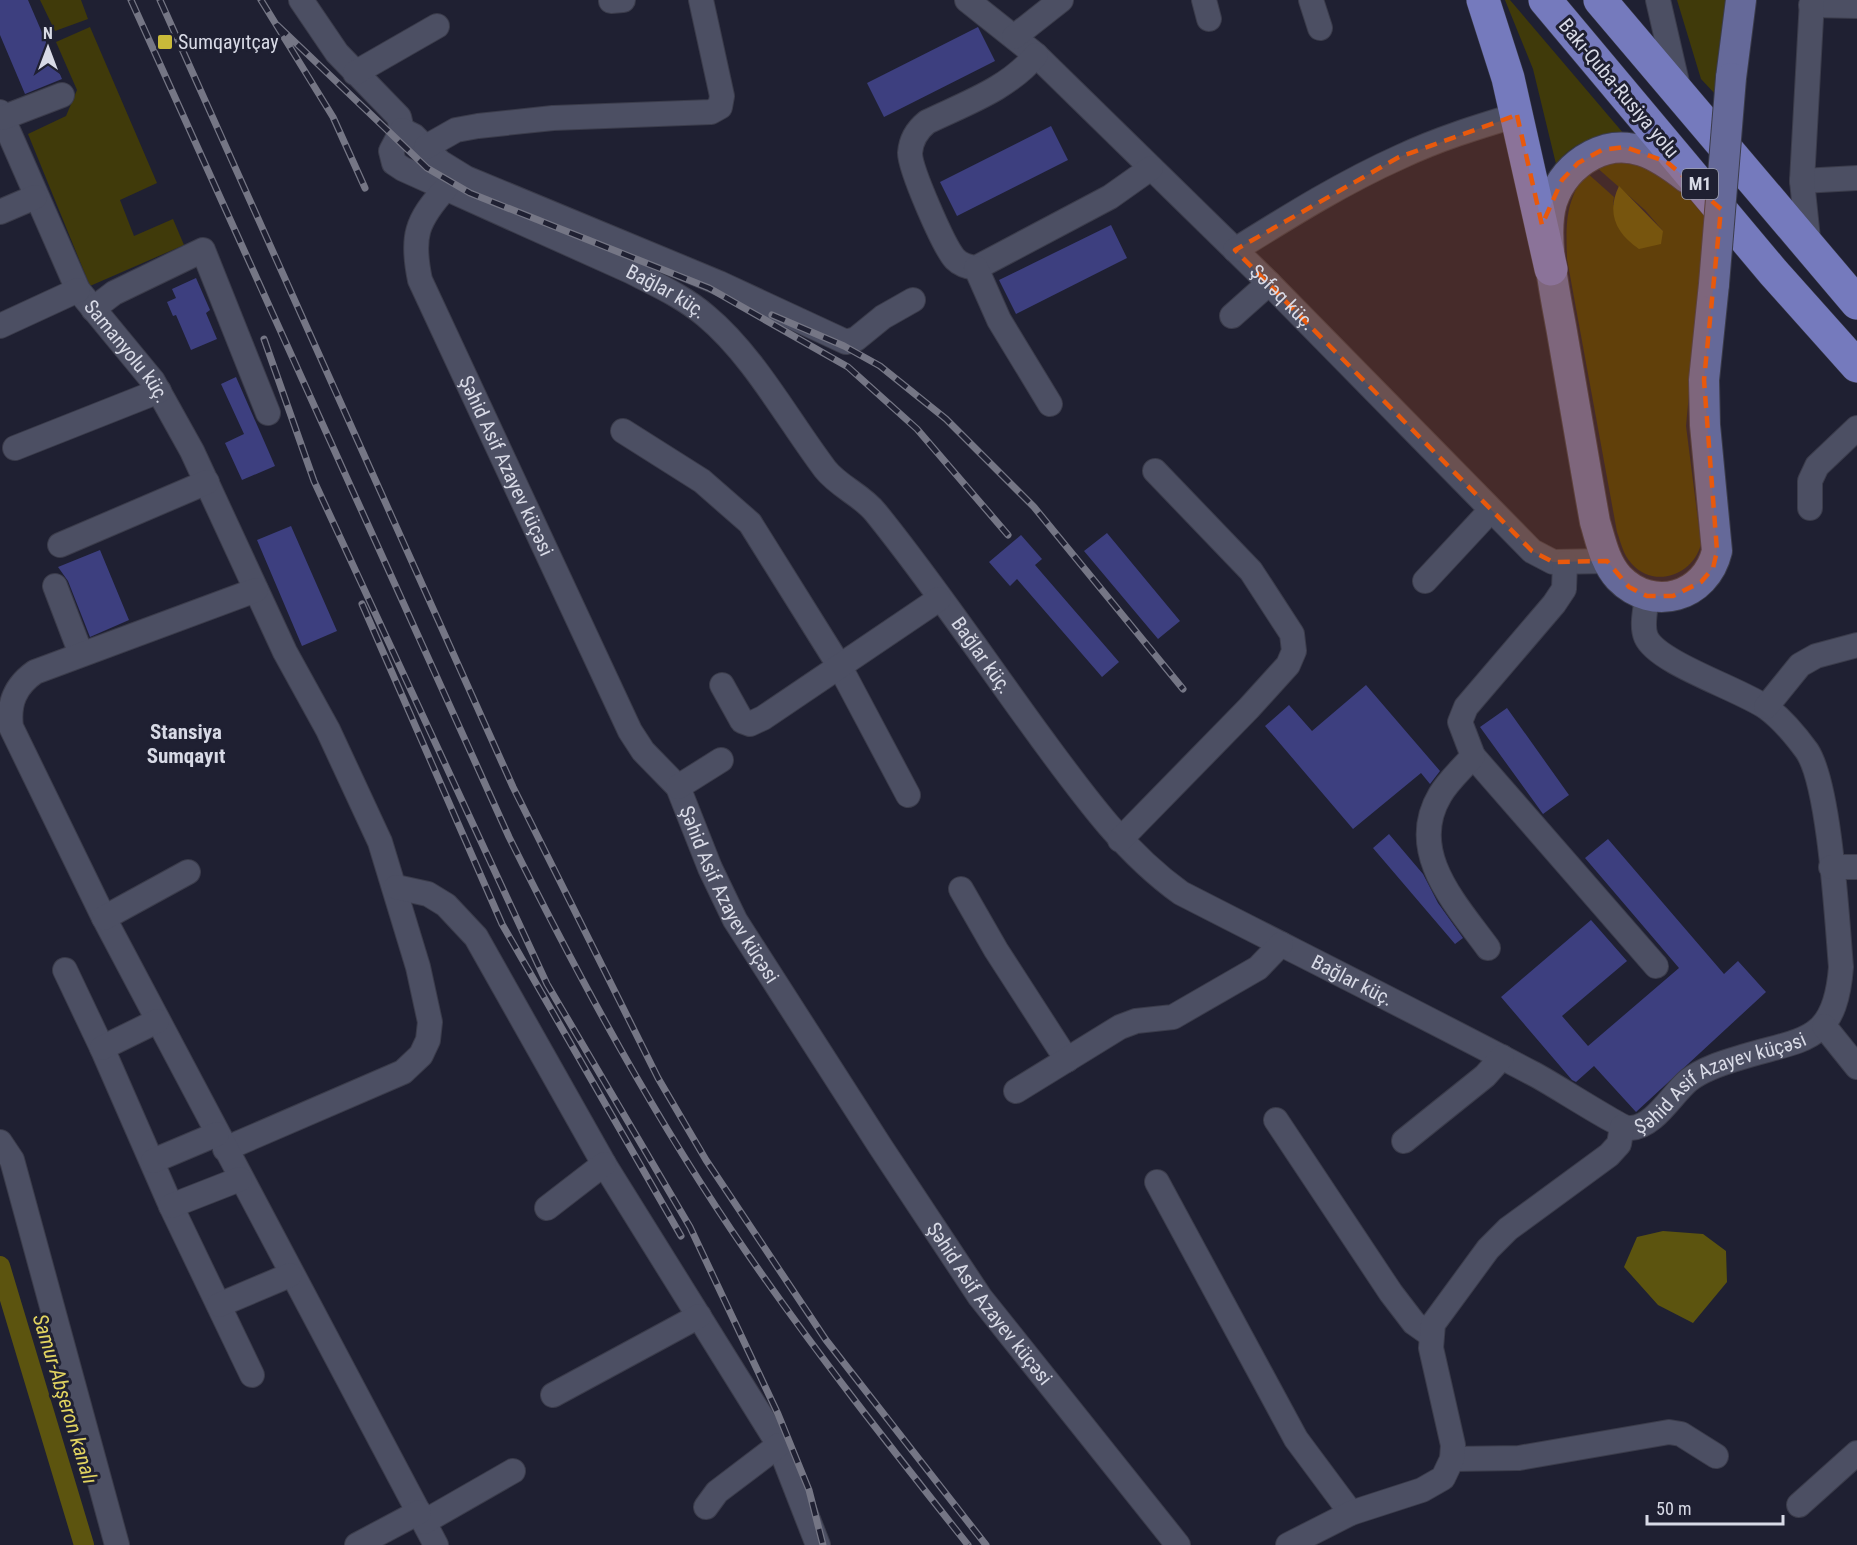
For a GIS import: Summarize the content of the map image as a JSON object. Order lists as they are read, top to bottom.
{
  "streets": {
    "highway": ["Bakı-Quba-Rusiya yolu", "M1"],
    "street": [
      "Bağlar küç.",
      "Şəfəq küç.",
      "Samanyolu küç.",
      "Şəhid Asif Azayev küçəsi"
    ]
  },
  "crossings": [
    ["Bağlar küç.", "Şəhid Asif Azayev küçəsi"]
  ],
  "districts": ["Stansiya Sumqayıt"],
  "water": ["Samur-Abşeron kanalı"],
  "places": {
    "transit": ["Sumqayıtçay"]
  },
  "scale_bar": "50 m",
  "north": "top"
}
